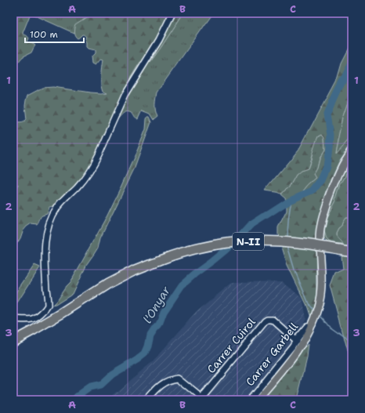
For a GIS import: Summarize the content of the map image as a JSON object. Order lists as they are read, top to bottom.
{
  "streets": {
    "highway": ["N-II"],
    "street": ["Carrer Cuirol", "Carrer Garbell"]
  },
  "crossings": [
    ["Carrer Cuirol", "Carrer Garbell"]
  ],
  "water": ["l'Onyar"],
  "scale_bar": "100 m",
  "grid": {
    "columns": ["A", "B", "C"],
    "rows": ["1", "2", "3"]
  }
}
